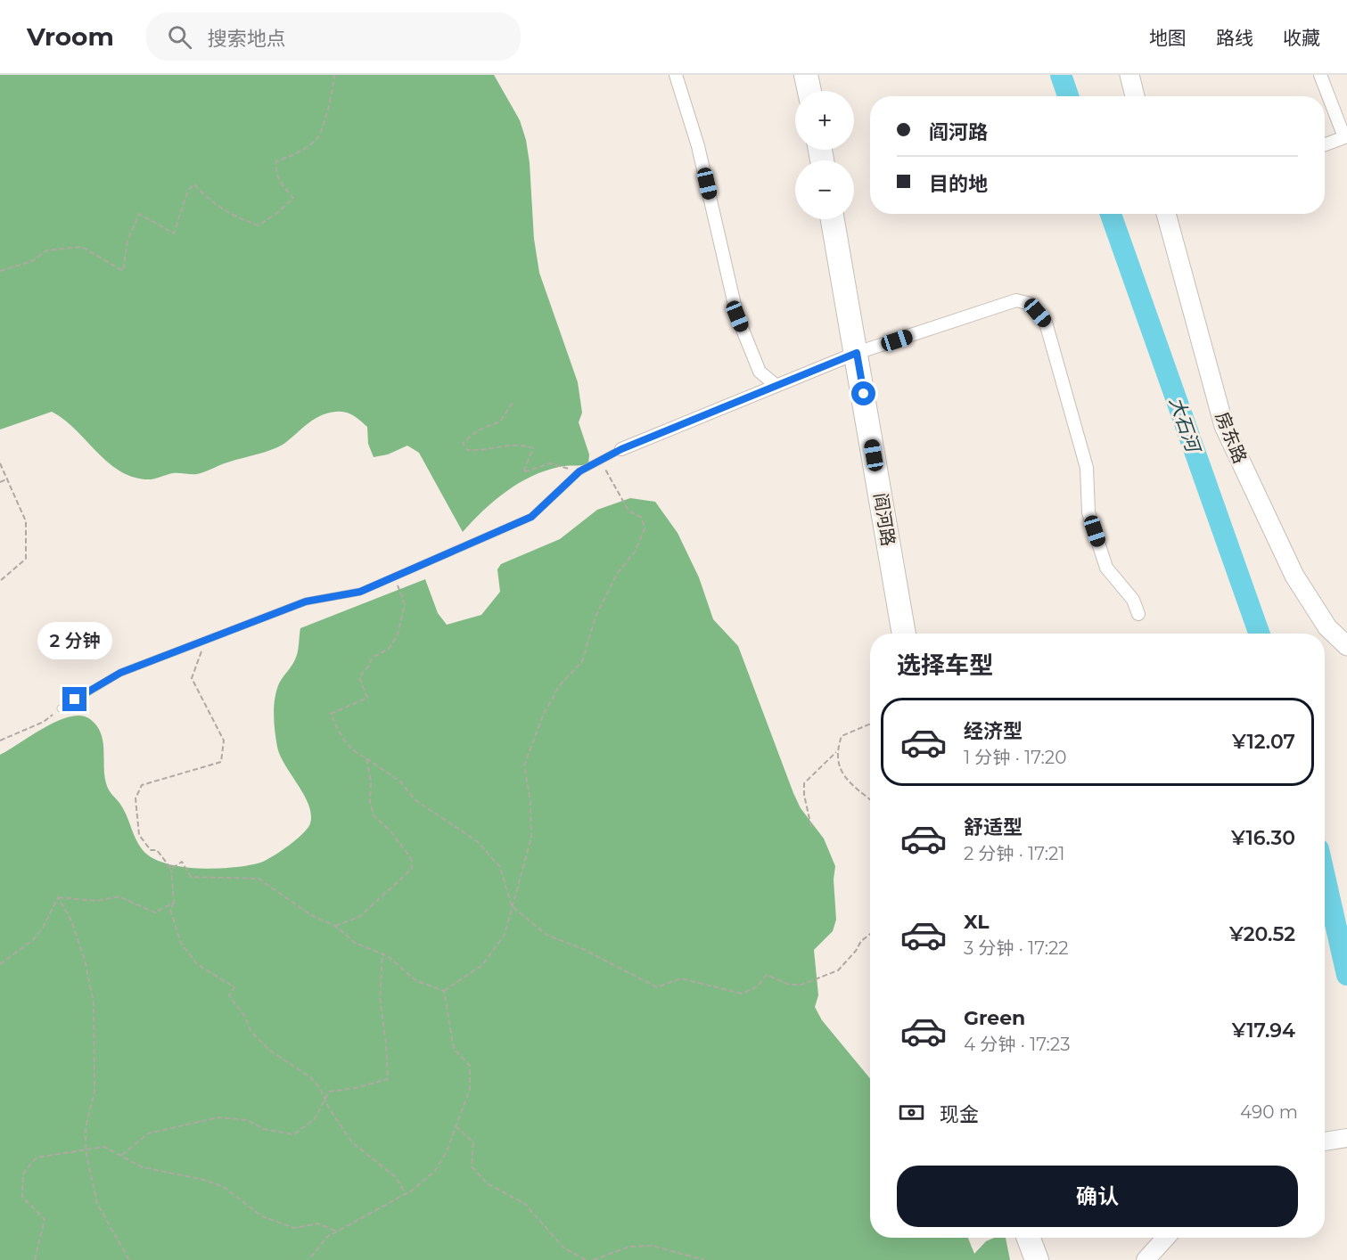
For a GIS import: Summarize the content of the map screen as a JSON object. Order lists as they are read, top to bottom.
{
  "streets": {
    "highway": ["阎河路"],
    "main road": ["房东路"]
  },
  "water": ["大石河"],
  "page": {
    "header": "Vroom",
    "search": "搜索地点",
    "nav": ["地图", "路线", "收藏"],
    "map_buttons": ["+", "−"],
    "banner": ["阎河路", "目的地"],
    "bubble": "2 分钟",
    "heading": "选择车型",
    "list": [
      {
        "name": "经济型",
        "note": "1 分钟 · 17:20",
        "value": "¥12.07"
      },
      {
        "name": "舒适型",
        "note": "2 分钟 · 17:21",
        "value": "¥16.30"
      },
      {
        "name": "XL",
        "note": "3 分钟 · 17:22",
        "value": "¥20.52"
      },
      {
        "name": "Green",
        "note": "4 分钟 · 17:23",
        "value": "¥17.94"
      }
    ],
    "pay": ["现金", "490 m"],
    "buttons": "确认"
  }
}
